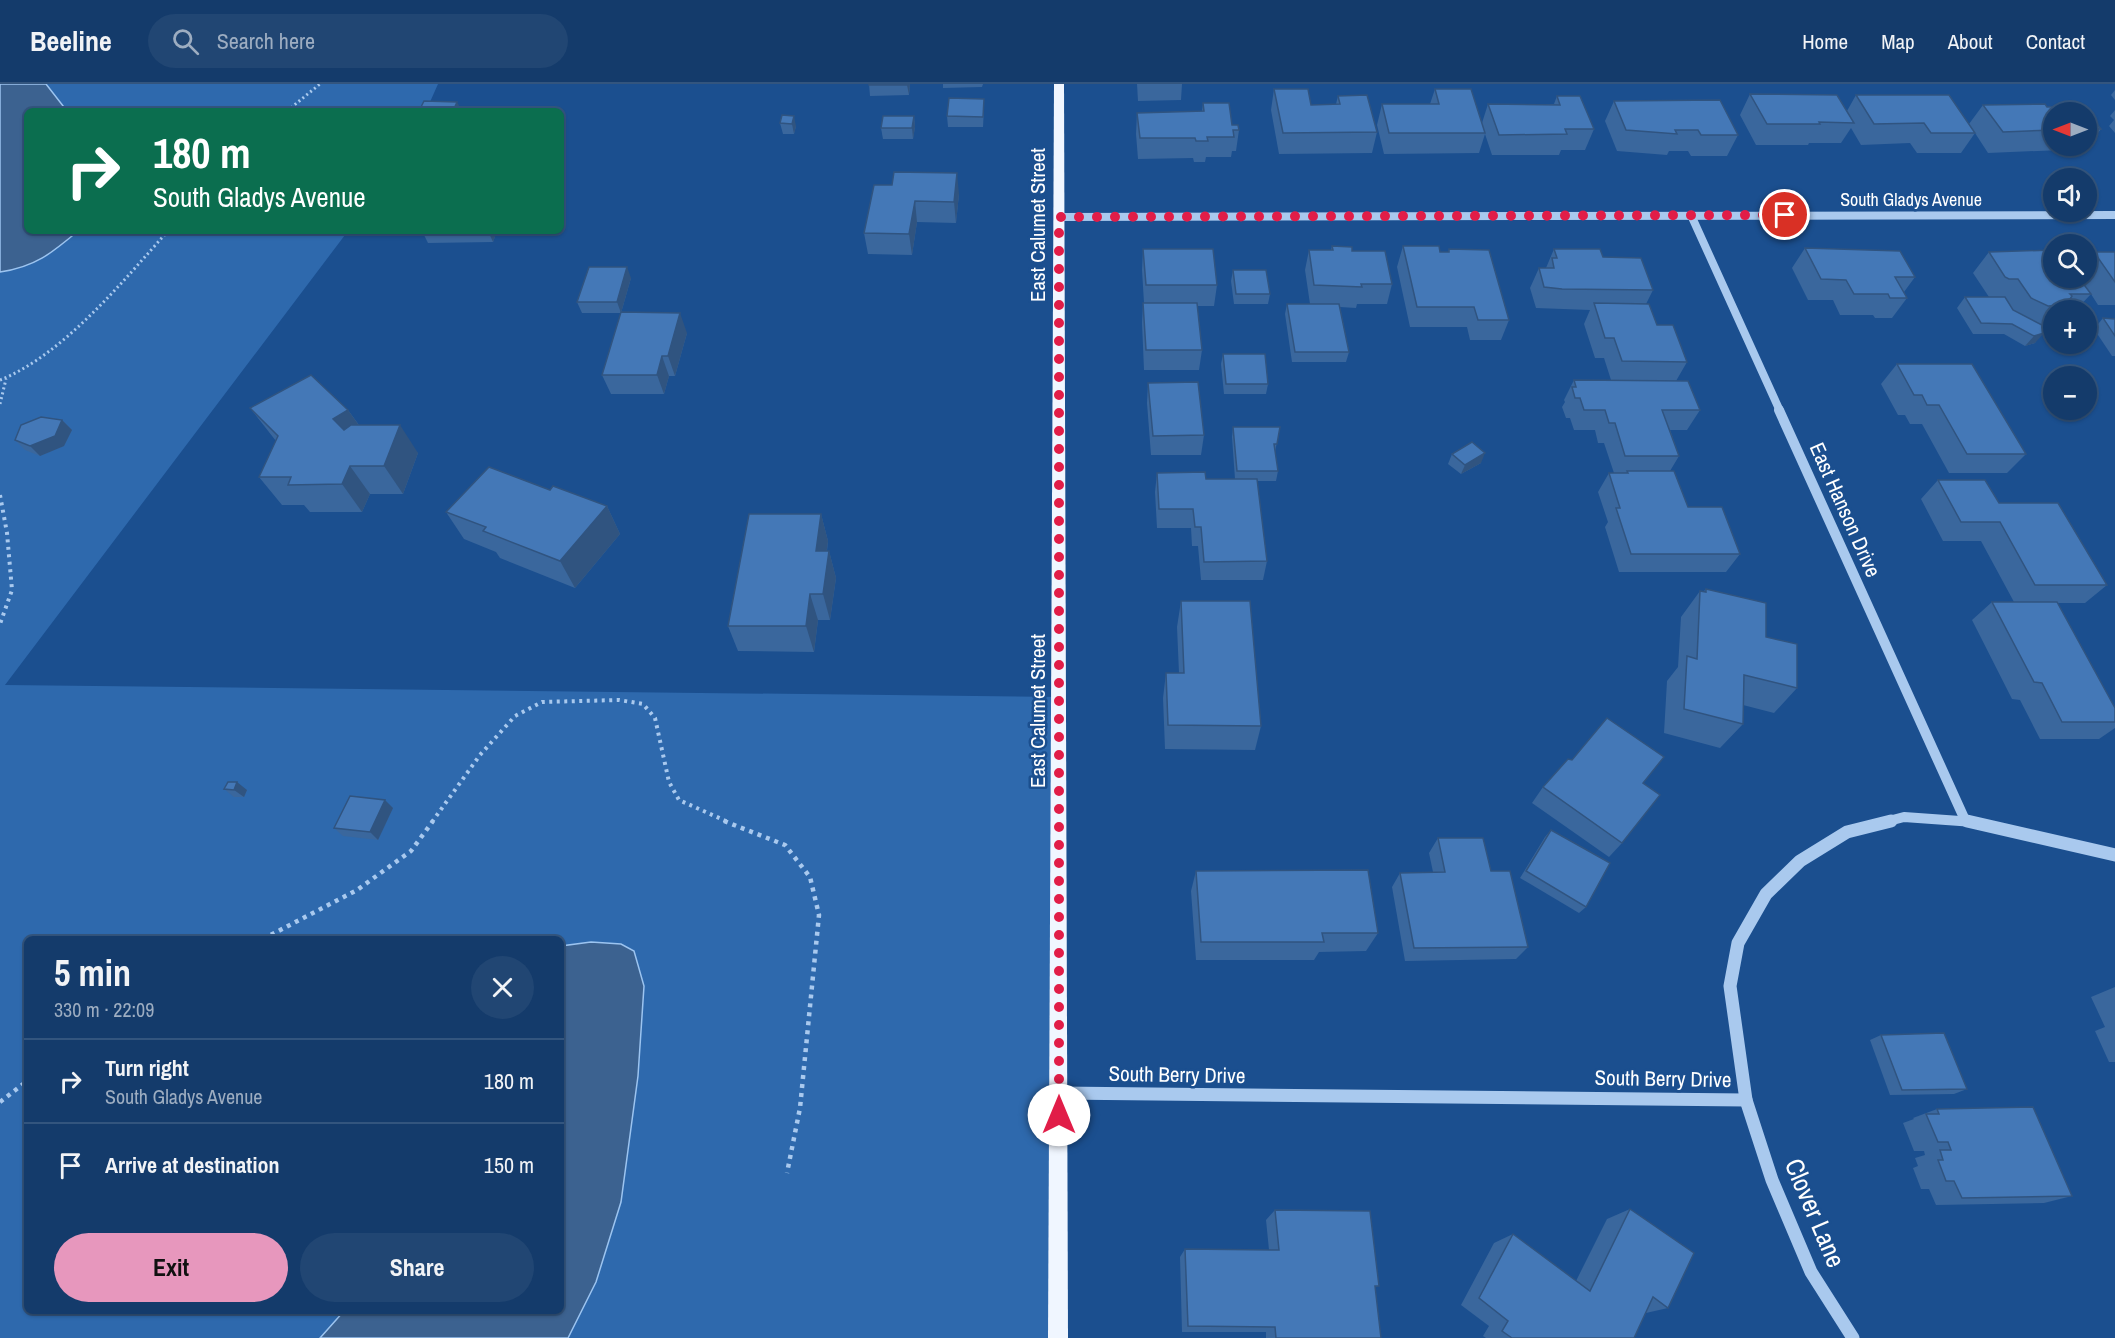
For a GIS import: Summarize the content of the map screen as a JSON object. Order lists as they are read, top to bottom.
{
  "streets": {
    "main road": ["East Calumet Street"],
    "street": [
      "South Gladys Avenue",
      "East Hanson Drive",
      "South Berry Drive",
      "Clover Lane"
    ]
  },
  "crossings": [
    ["South Gladys Avenue", "East Calumet Street"],
    ["South Gladys Avenue", "East Hanson Drive"],
    ["East Calumet Street", "South Berry Drive"],
    ["East Hanson Drive", "South Berry Drive"],
    ["South Berry Drive", "Clover Lane"]
  ],
  "north": "left",
  "page": {
    "header": "Beeline",
    "search": "Search here",
    "nav": [
      "Home",
      "Map",
      "About",
      "Contact"
    ],
    "map_buttons": ["+", "−"],
    "turn": ["180 m", "South Gladys Avenue"],
    "heading": ["5 min", "330 m · 22:09"],
    "list": [
      {
        "name": "Turn right",
        "note": "South Gladys Avenue",
        "value": "180 m"
      },
      {
        "name": "Arrive at destination",
        "value": "150 m"
      }
    ],
    "buttons": ["Exit", "Share"]
  }
}
